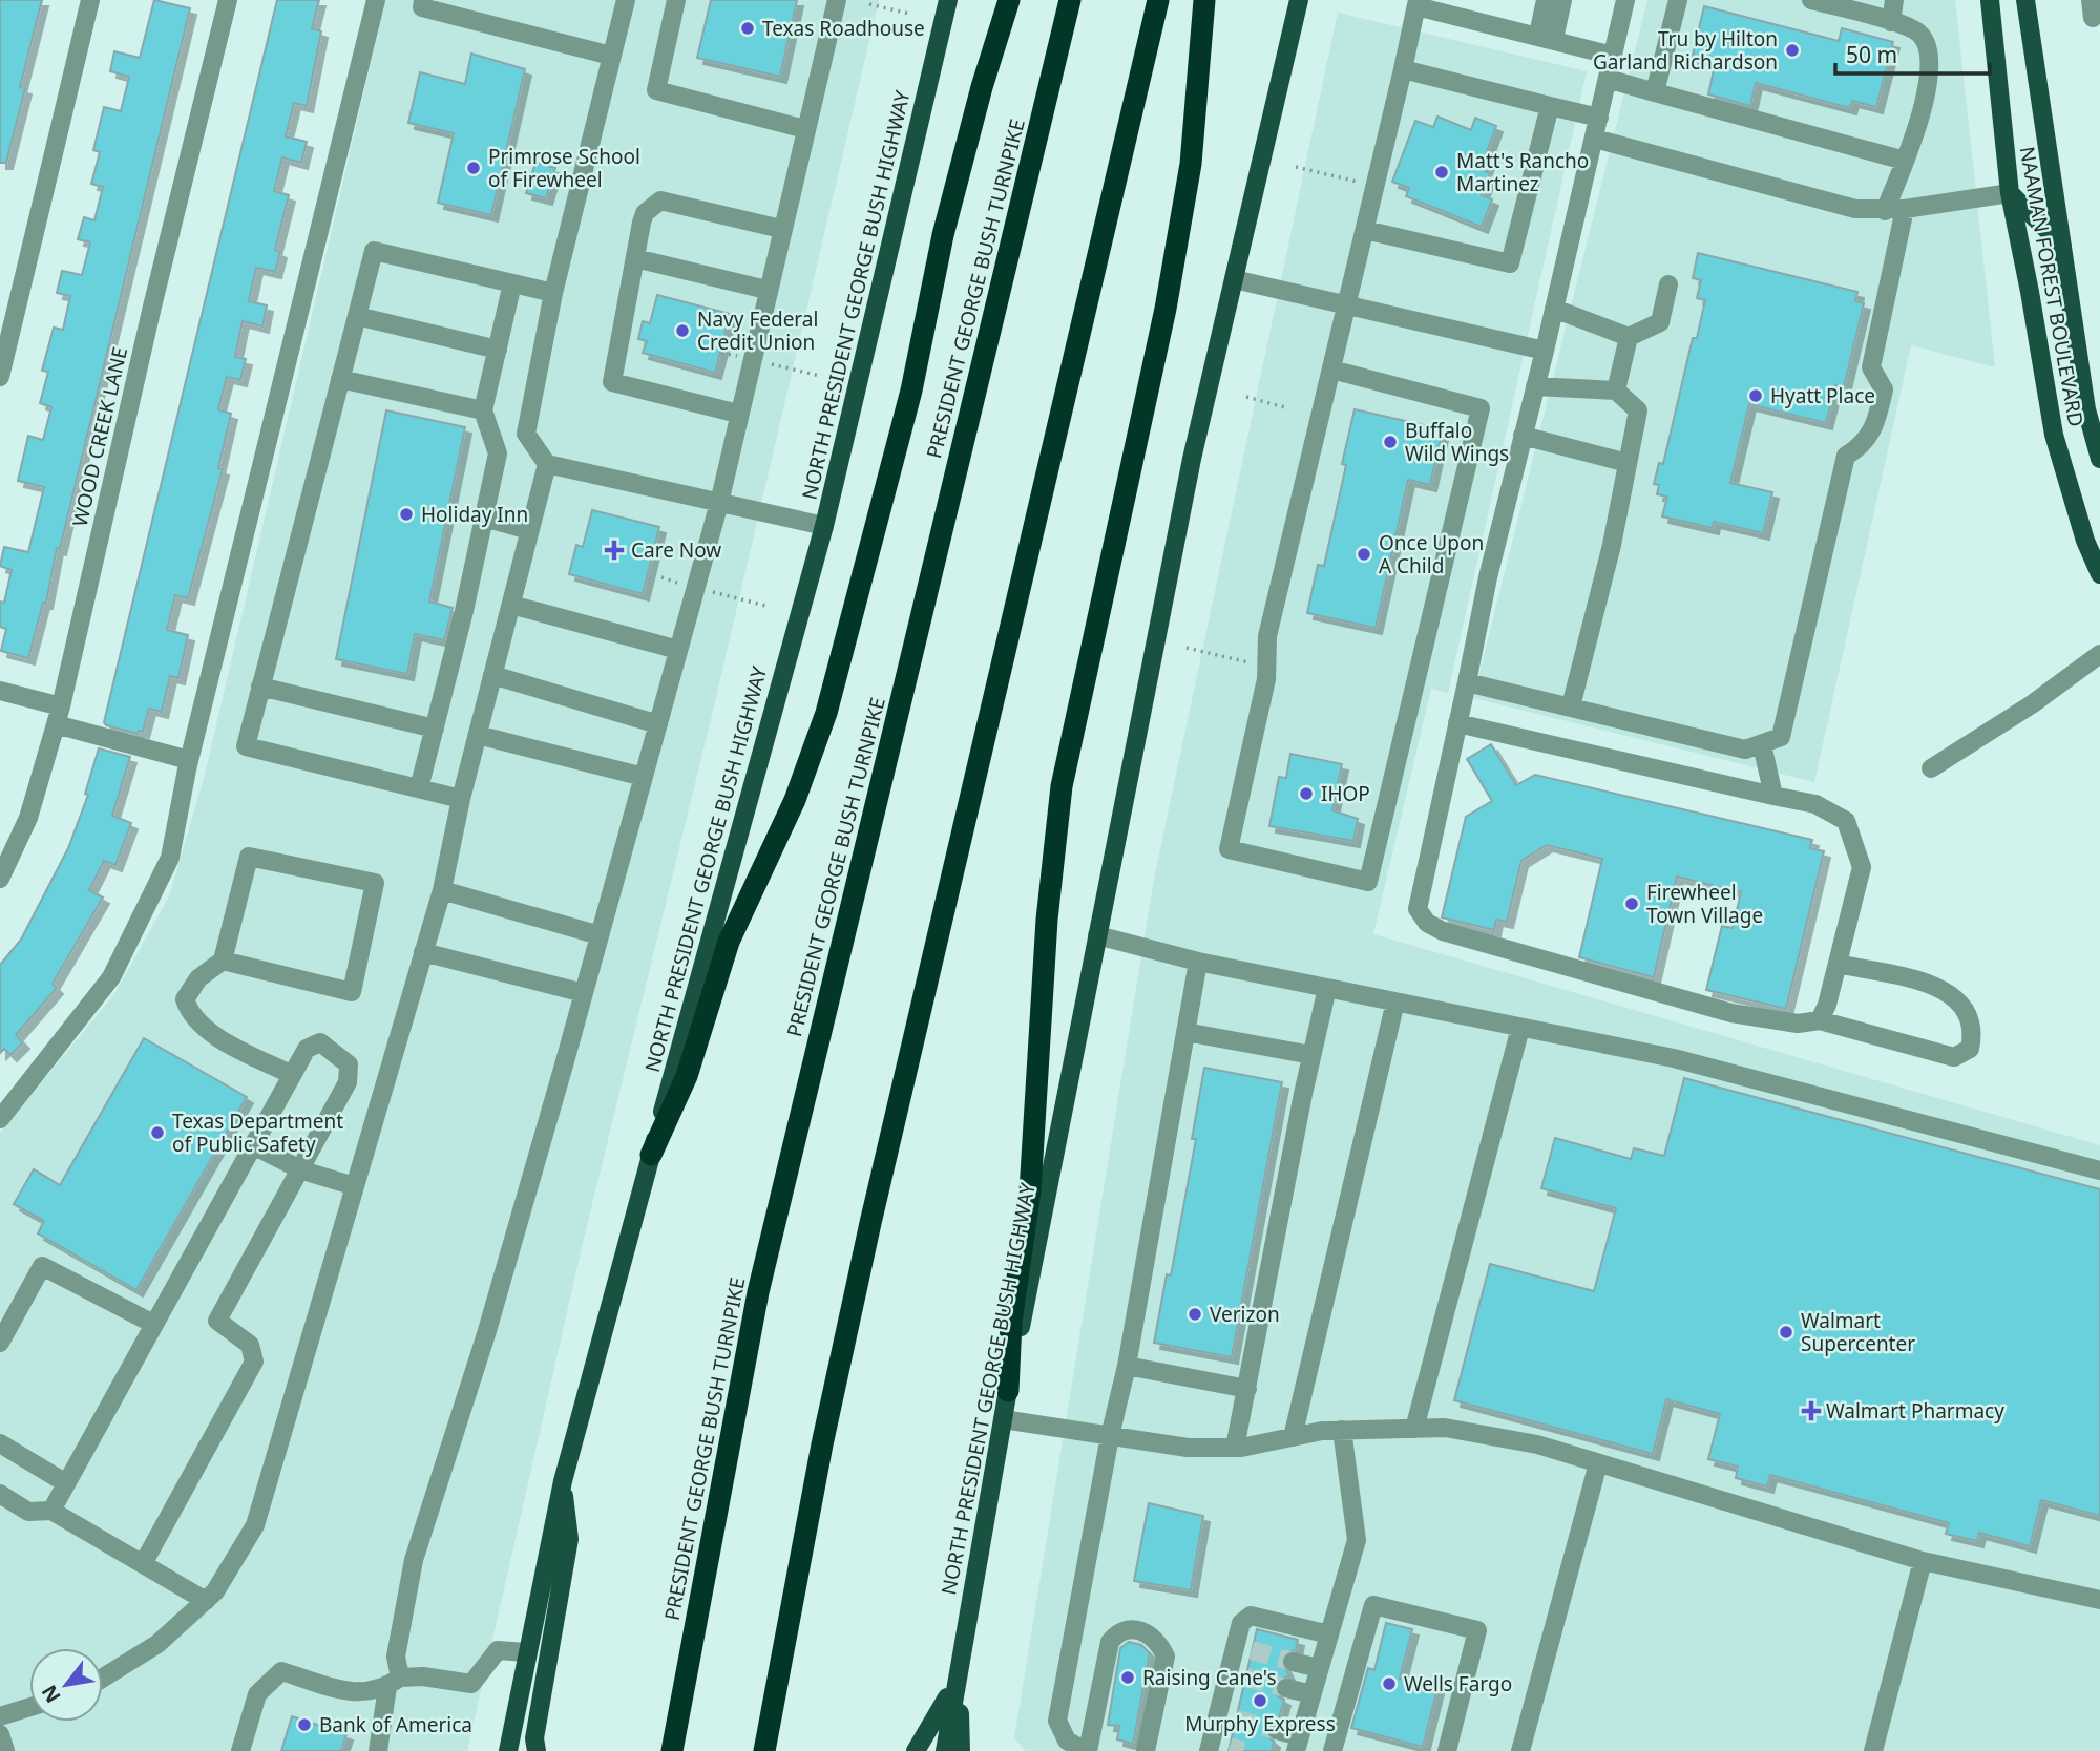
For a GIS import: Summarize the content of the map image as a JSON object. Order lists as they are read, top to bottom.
{
  "streets": {
    "highway": ["PRESIDENT GEORGE BUSH TURNPIKE"],
    "main road": ["NAAMAN FOREST BOULEVARD", "NORTH PRESIDENT GEORGE BUSH HIGHWAY"],
    "street": ["WOOD CREEK LANE"]
  },
  "places": {
    "other": [
      "Texas Roadhouse",
      "Tru by Hilton Garland Richardson",
      "Primrose School of Firewheel",
      "Matt's Rancho Martinez",
      "Navy Federal Credit Union",
      "Hyatt Place",
      "Buffalo Wild Wings",
      "Holiday Inn",
      "Once Upon A Child",
      "IHOP",
      "Firewheel Town Village",
      "Texas Department of Public Safety",
      "Verizon",
      "Walmart Supercenter",
      "Raising Cane's",
      "Wells Fargo",
      "Murphy Express",
      "Bank of America"
    ],
    "health": ["Care Now", "Walmart Pharmacy"]
  },
  "scale_bar": "50 m",
  "north": "bottom left"
}
